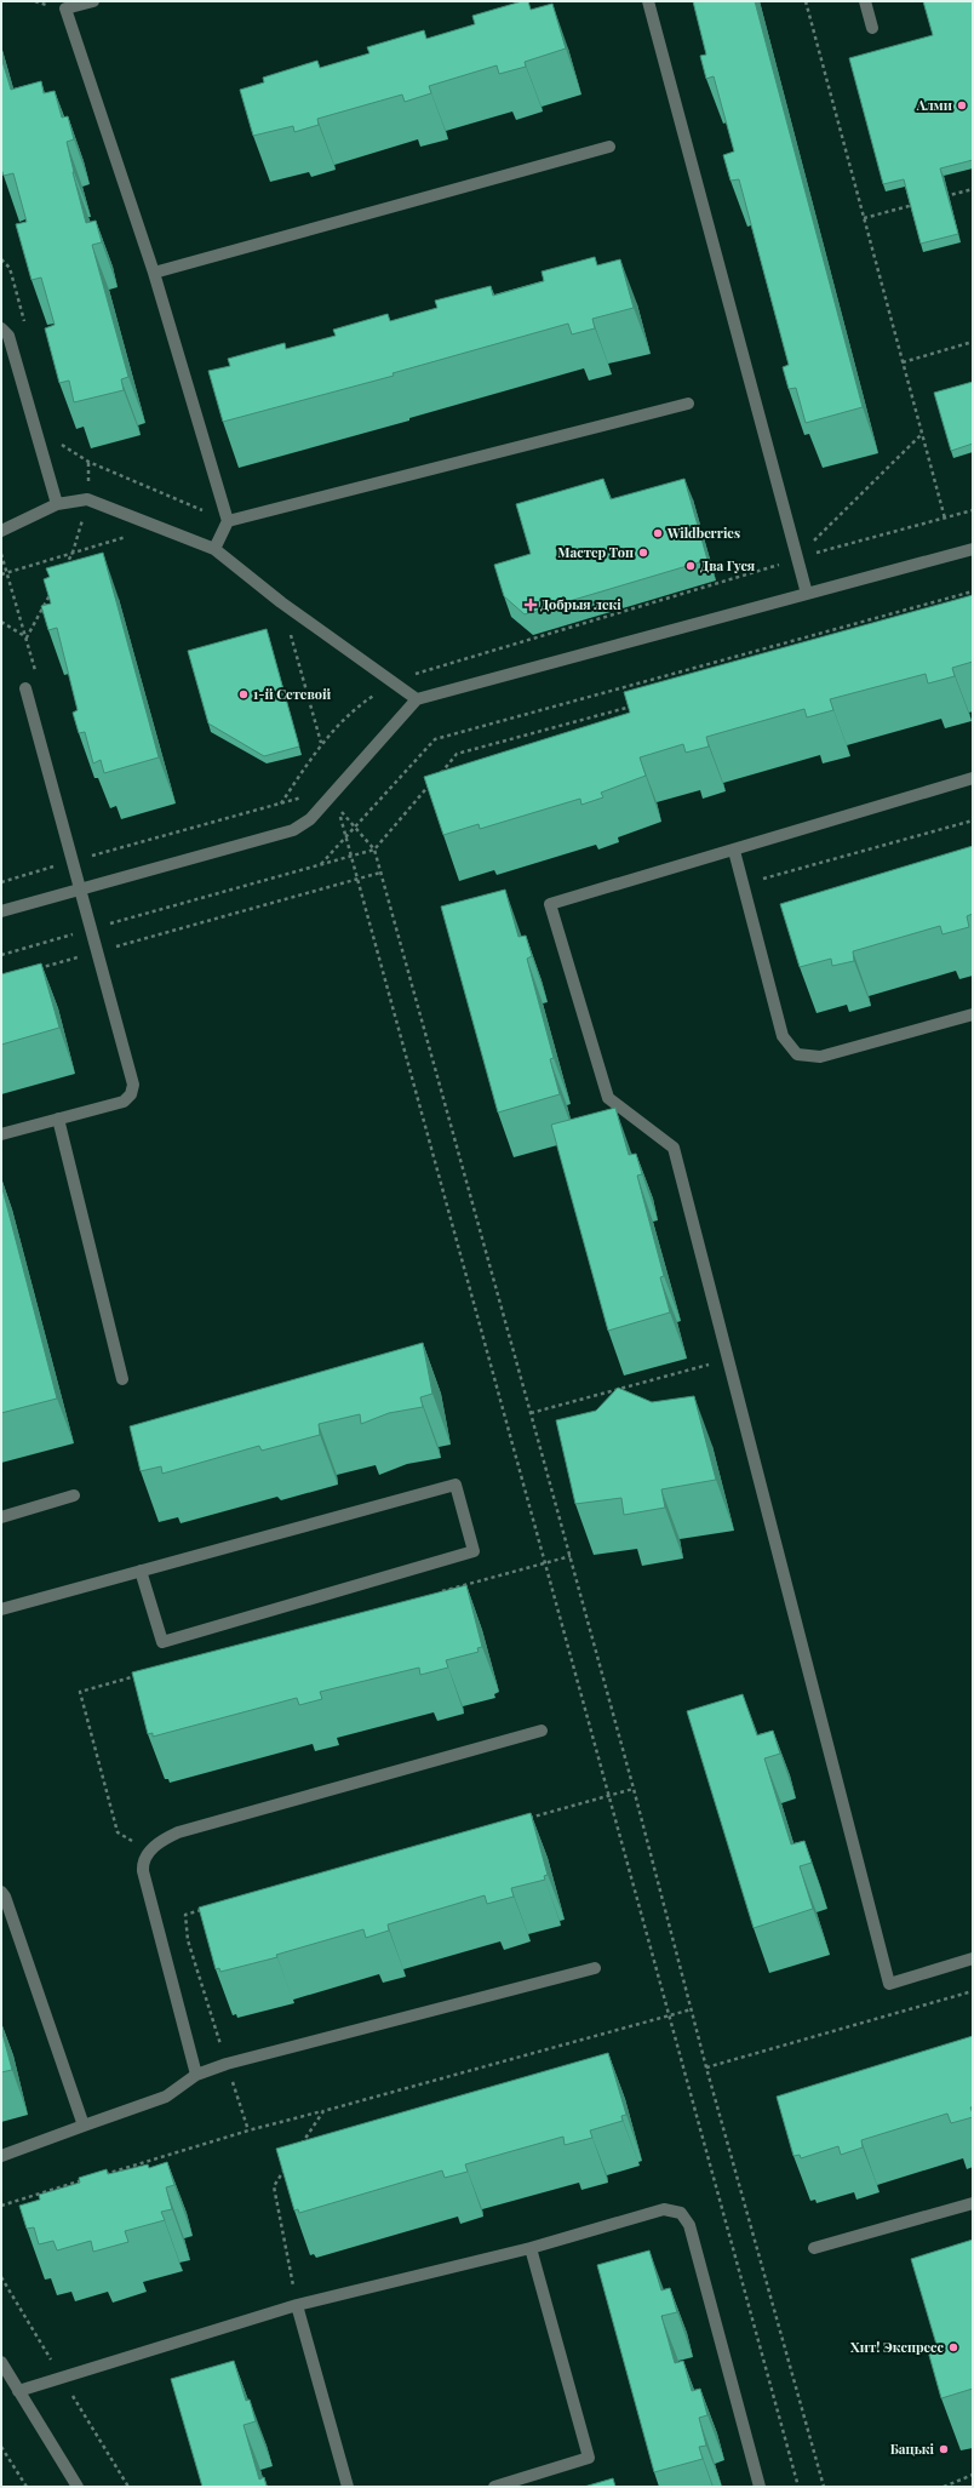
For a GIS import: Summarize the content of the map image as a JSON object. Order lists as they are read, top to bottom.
{
  "places": {
    "other": [
      "Алми",
      "Wildberries",
      "Мастер Топ",
      "Два Гуся",
      "1-й Сетевой",
      "Хит! Экспресс",
      "Бацькі"
    ],
    "health": ["Добрыя лекі"]
  }
}
